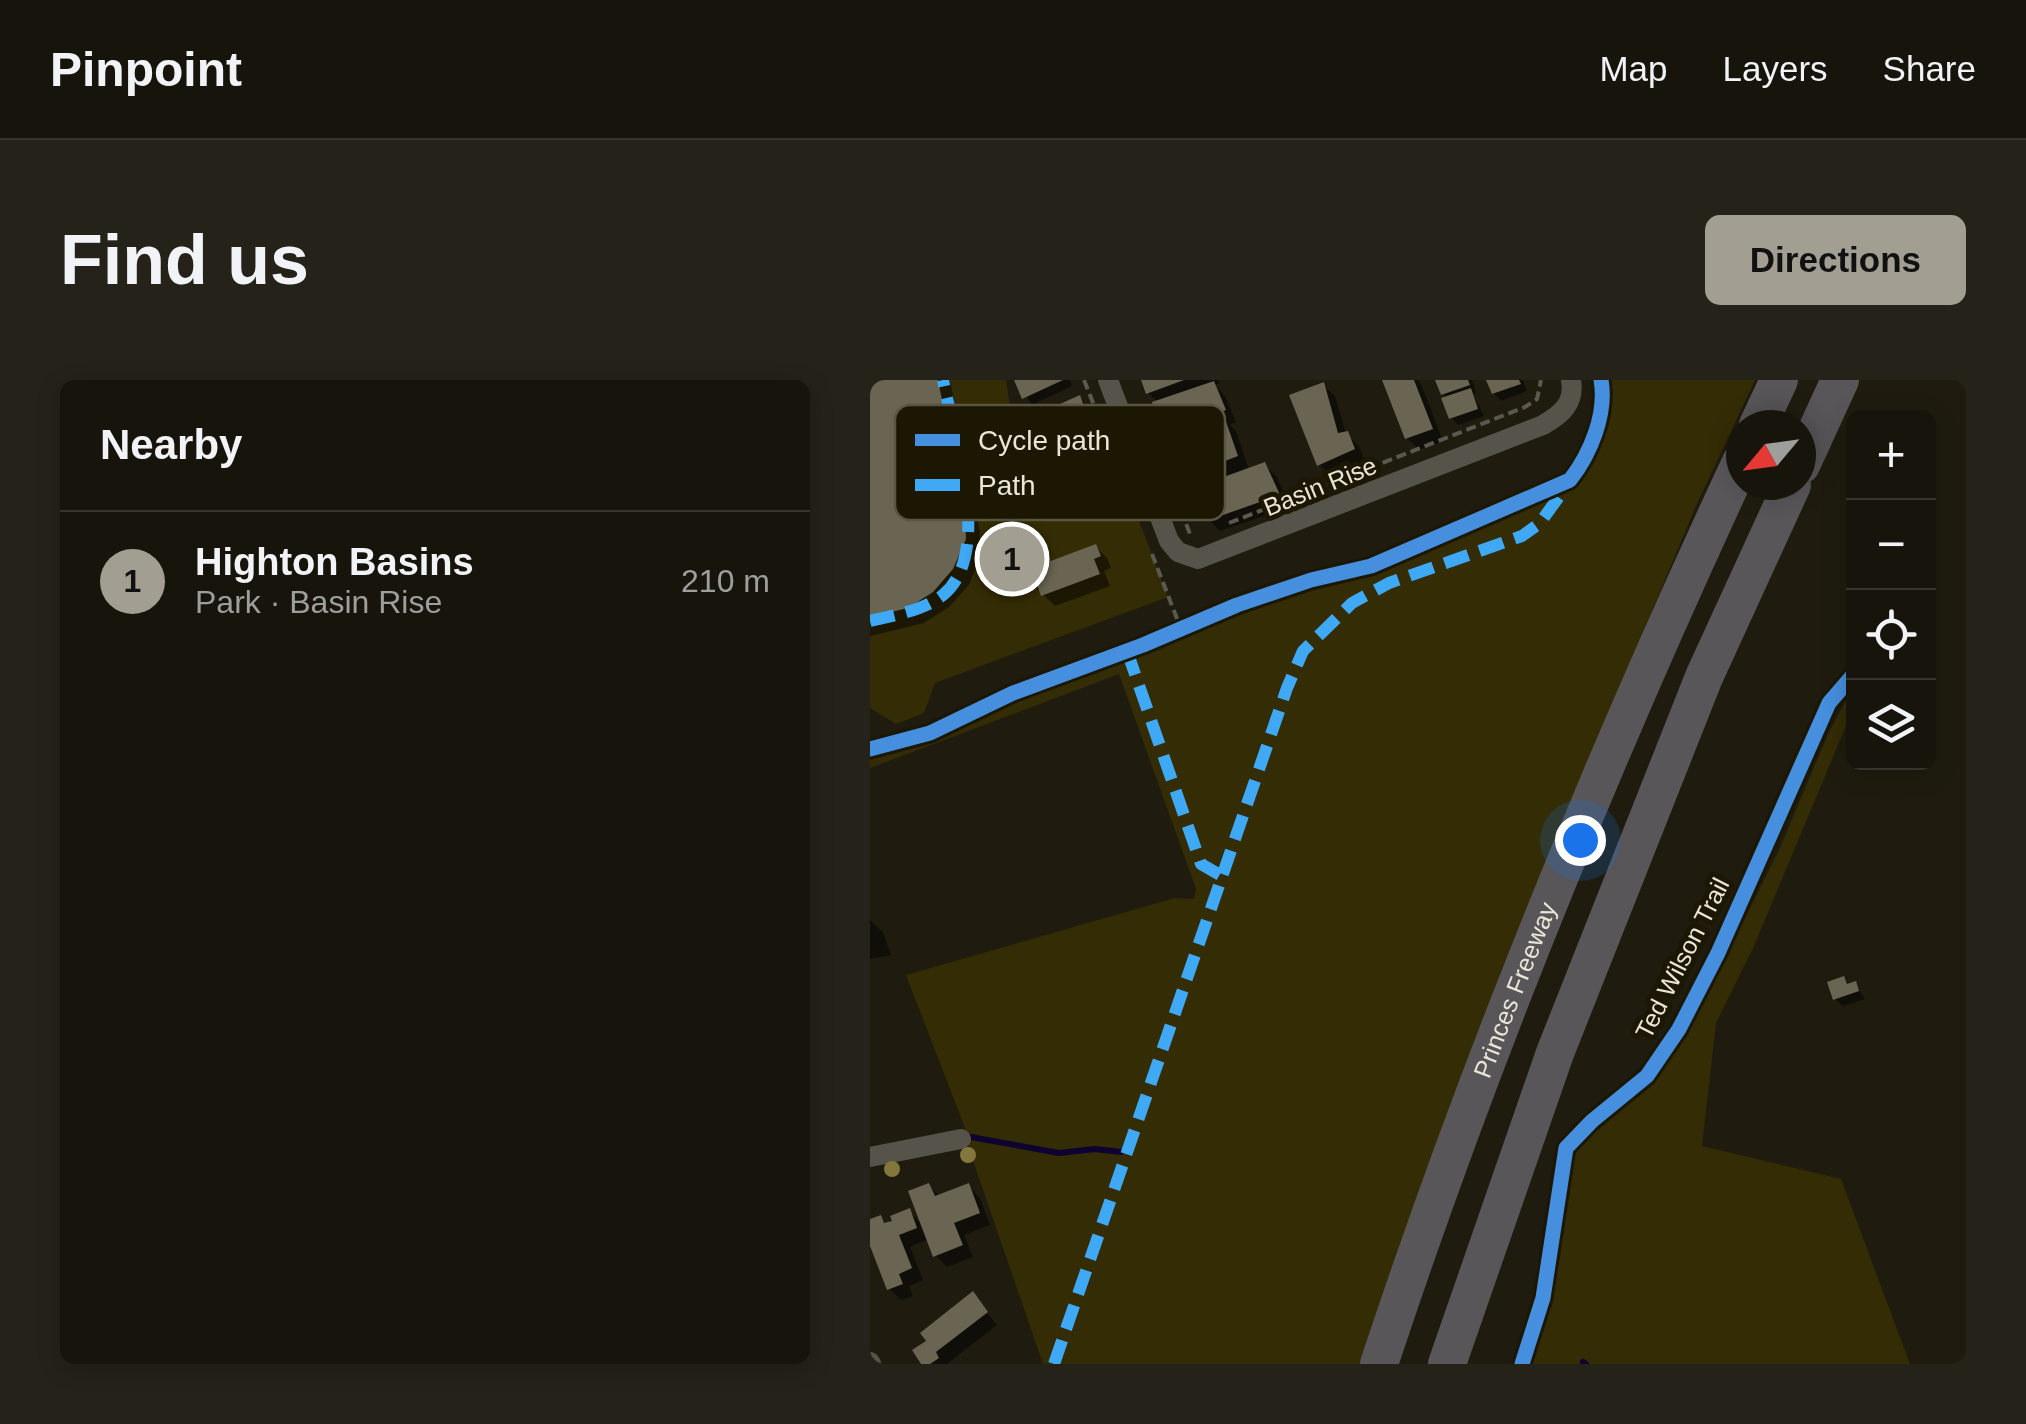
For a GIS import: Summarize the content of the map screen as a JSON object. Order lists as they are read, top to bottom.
{
  "streets": {
    "highway": ["Princes Freeway"],
    "street": ["Basin Rise"],
    "cycle path": ["Ted Wilson Trail"]
  },
  "legend": ["Cycle path", "Path"],
  "north": "bottom left",
  "page": {
    "header": "Pinpoint",
    "nav": ["Map", "Layers", "Share"],
    "buttons": "Directions",
    "title": "Find us",
    "heading": "Nearby",
    "map_buttons": ["+", "−"],
    "list": [
      {
        "mark": "1",
        "name": "Highton Basins",
        "note": "Park · Basin Rise",
        "value": "210 m"
      }
    ],
    "pins": "1"
  }
}
